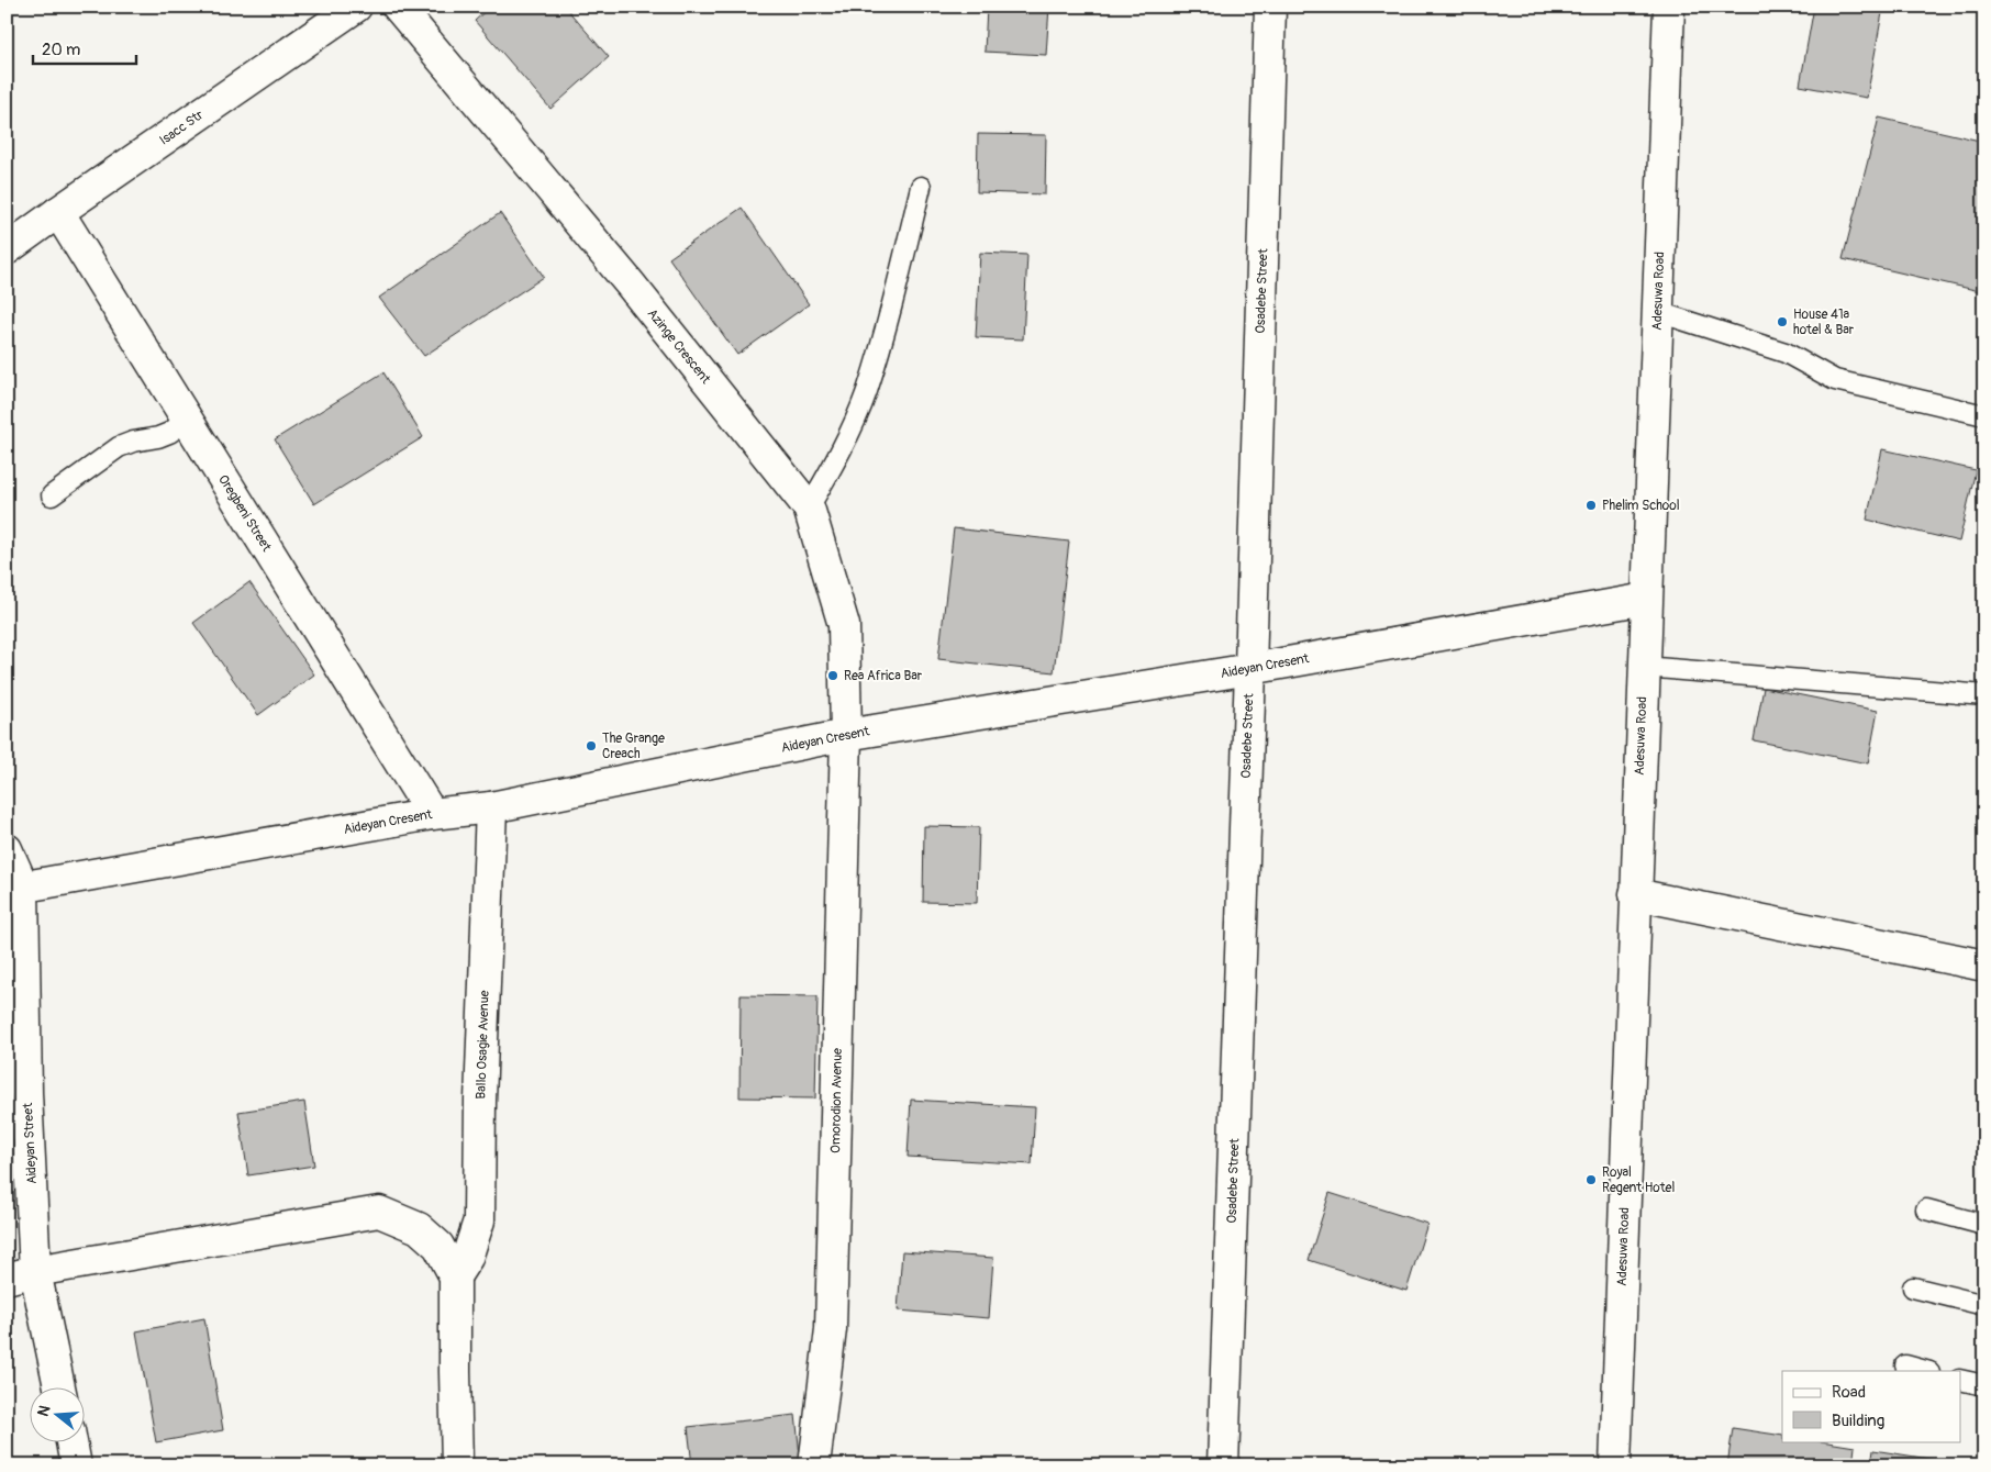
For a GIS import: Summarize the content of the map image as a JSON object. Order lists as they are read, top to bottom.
{
  "streets": {
    "street": [
      "Isacc Str",
      "Osadebe Street",
      "Adesuwa Road",
      "Azinge Crescent",
      "Oregbeni Street",
      "Aideyan Cresent",
      "Ballo Osagie Avenue",
      "Omorodion Avenue",
      "Aideyan Street"
    ]
  },
  "crossings": [
    ["Isacc Str", "Oregbeni Street"],
    ["Osadebe Street", "Aideyan Cresent"],
    ["Adesuwa Road", "Aideyan Cresent"],
    ["Azinge Crescent", "Aideyan Cresent"],
    ["Azinge Crescent", "Omorodion Avenue"],
    ["Oregbeni Street", "Aideyan Cresent"],
    ["Aideyan Cresent", "Ballo Osagie Avenue"],
    ["Aideyan Cresent", "Omorodion Avenue"],
    ["Aideyan Cresent", "Aideyan Street"],
    ["Ballo Osagie Avenue", "Aideyan Street"]
  ],
  "places": [
    "House 41a hotel & Bar",
    "Phelim School",
    "Rea Africa Bar",
    "The Grange Creach",
    "Royal Regent Hotel"
  ],
  "legend": ["Road", "Building"],
  "scale_bar": "20 m",
  "north": "left"
}
